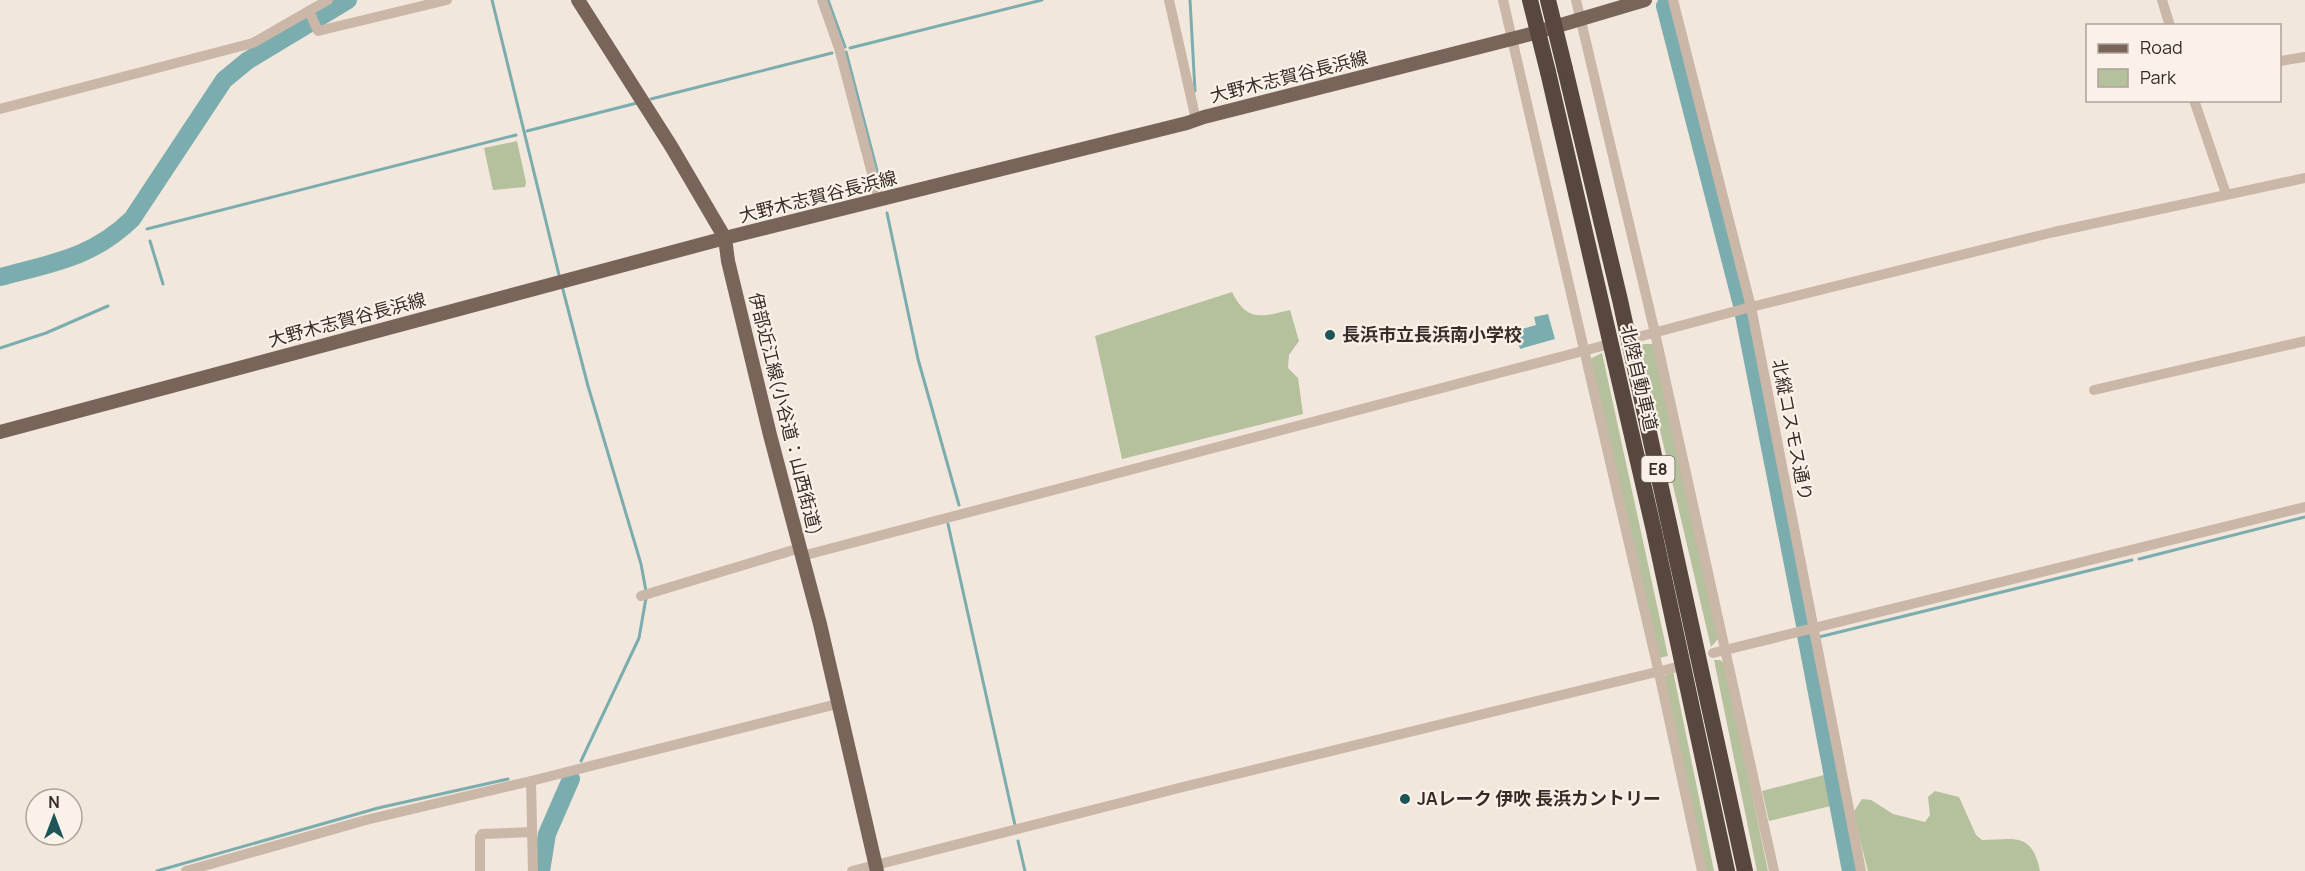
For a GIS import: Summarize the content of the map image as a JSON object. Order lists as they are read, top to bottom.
{
  "streets": {
    "highway": ["北陸自動車道", "E8"],
    "main road": ["大野木志賀谷長浜線", "伊部近江線(小谷道：山西街道)"],
    "street": ["北縦コスモス通り"]
  },
  "crossings": [
    ["大野木志賀谷長浜線", "伊部近江線(小谷道：山西街道)"]
  ],
  "places": ["長浜市立長浜南小学校", "JAレーク 伊吹 長浜カントリー"],
  "legend": ["Road", "Park"],
  "north": "top"
}
